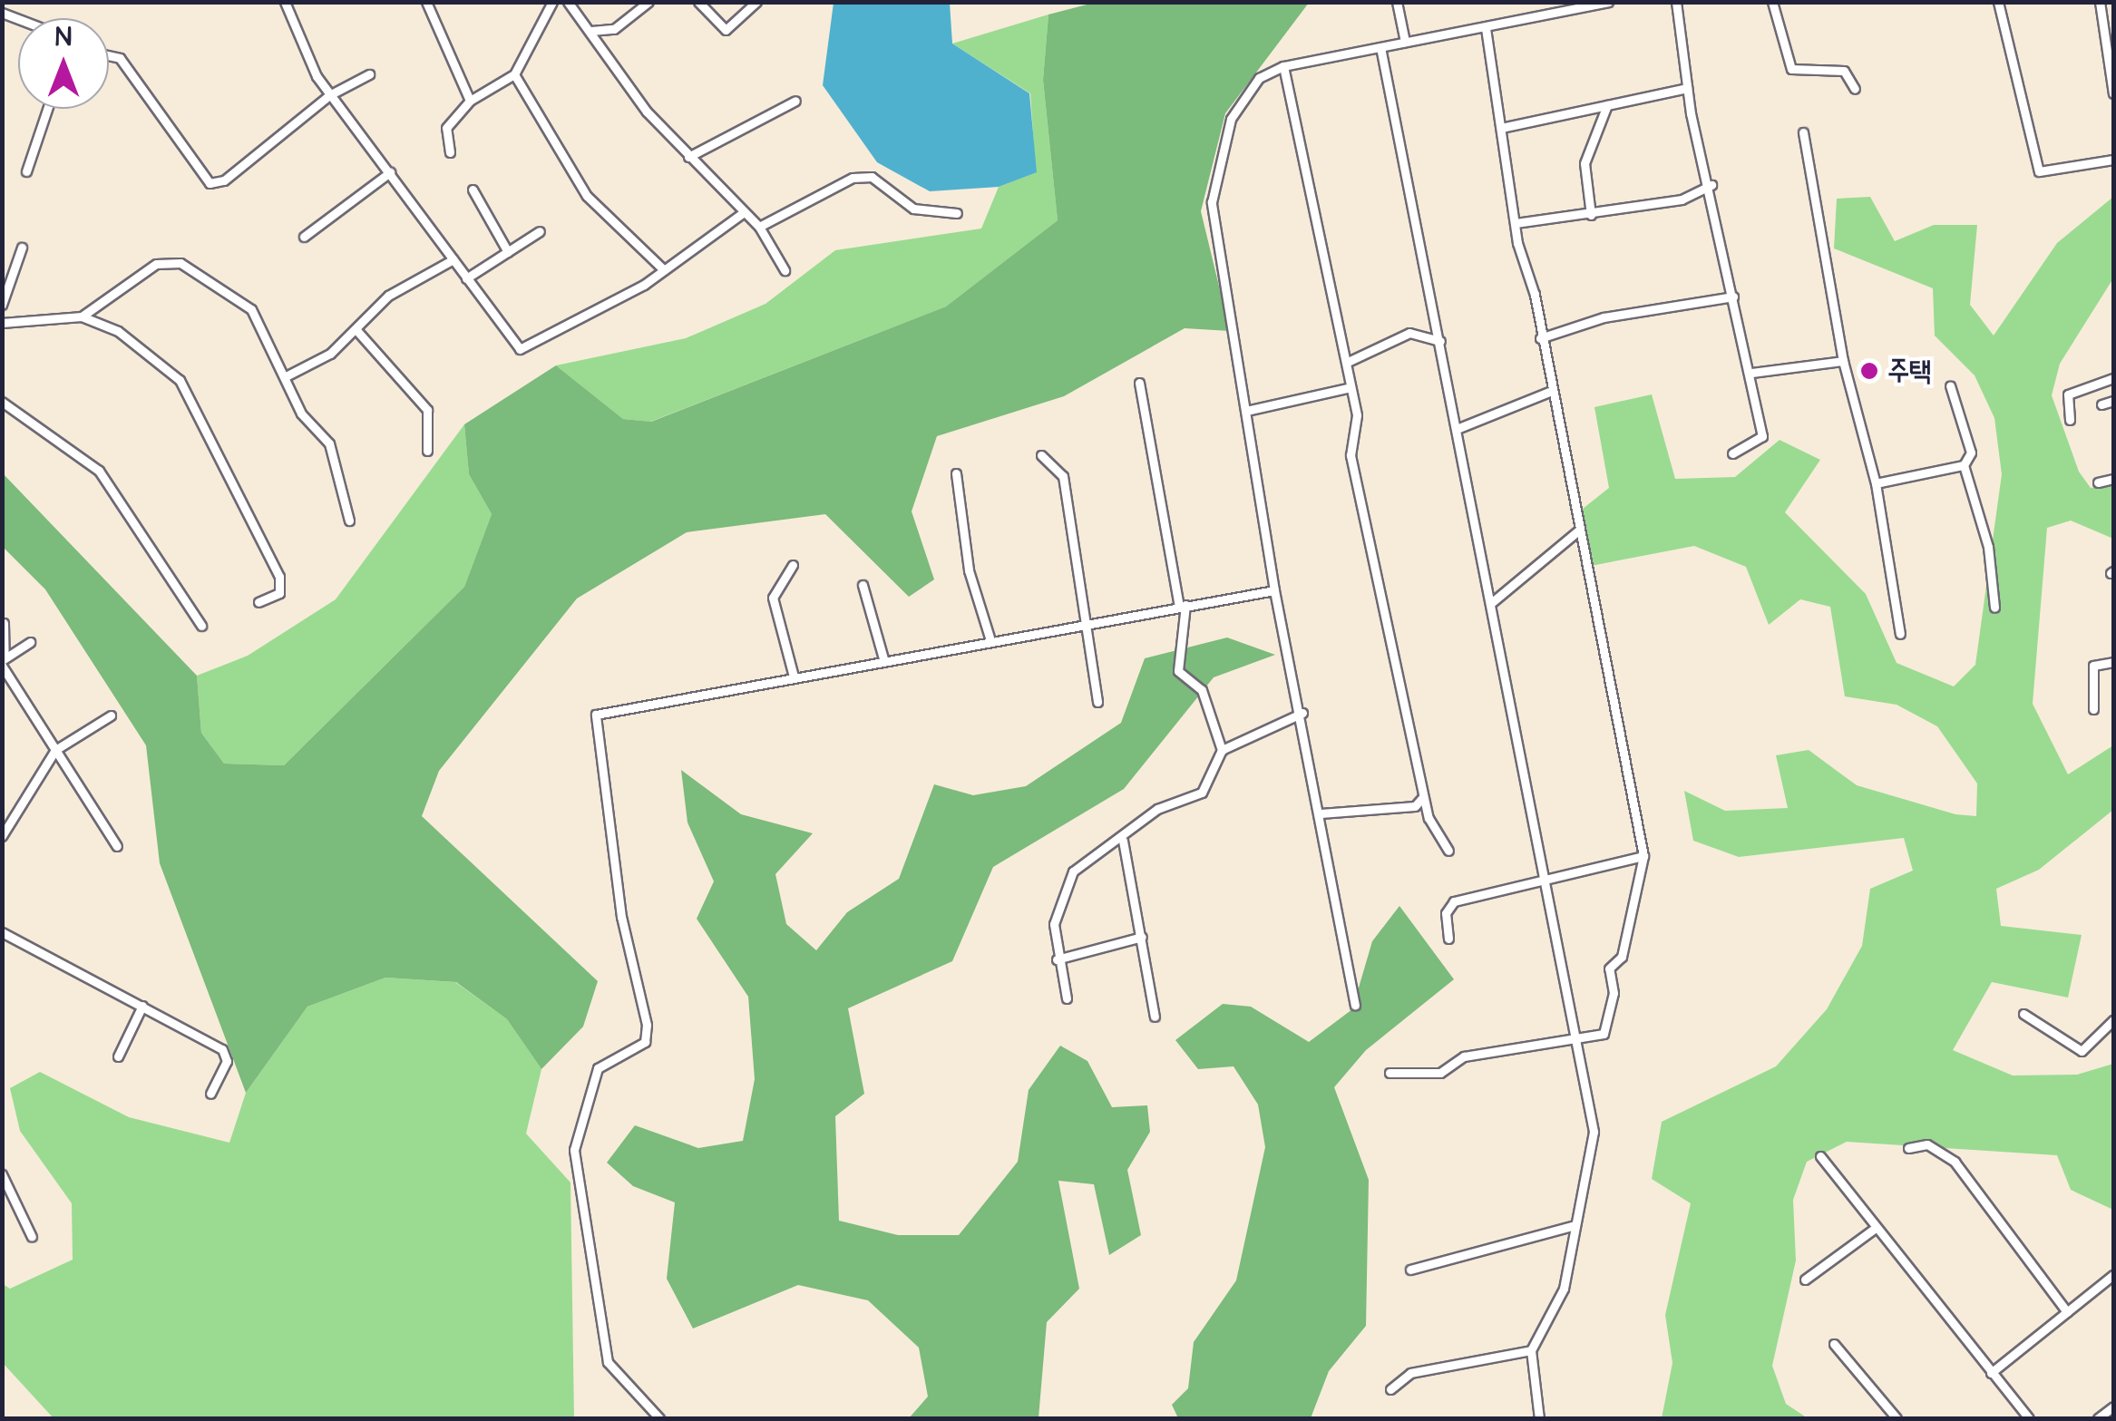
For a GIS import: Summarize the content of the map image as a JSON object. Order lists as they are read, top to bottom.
{
  "places": ["주택"],
  "north": "top"
}
